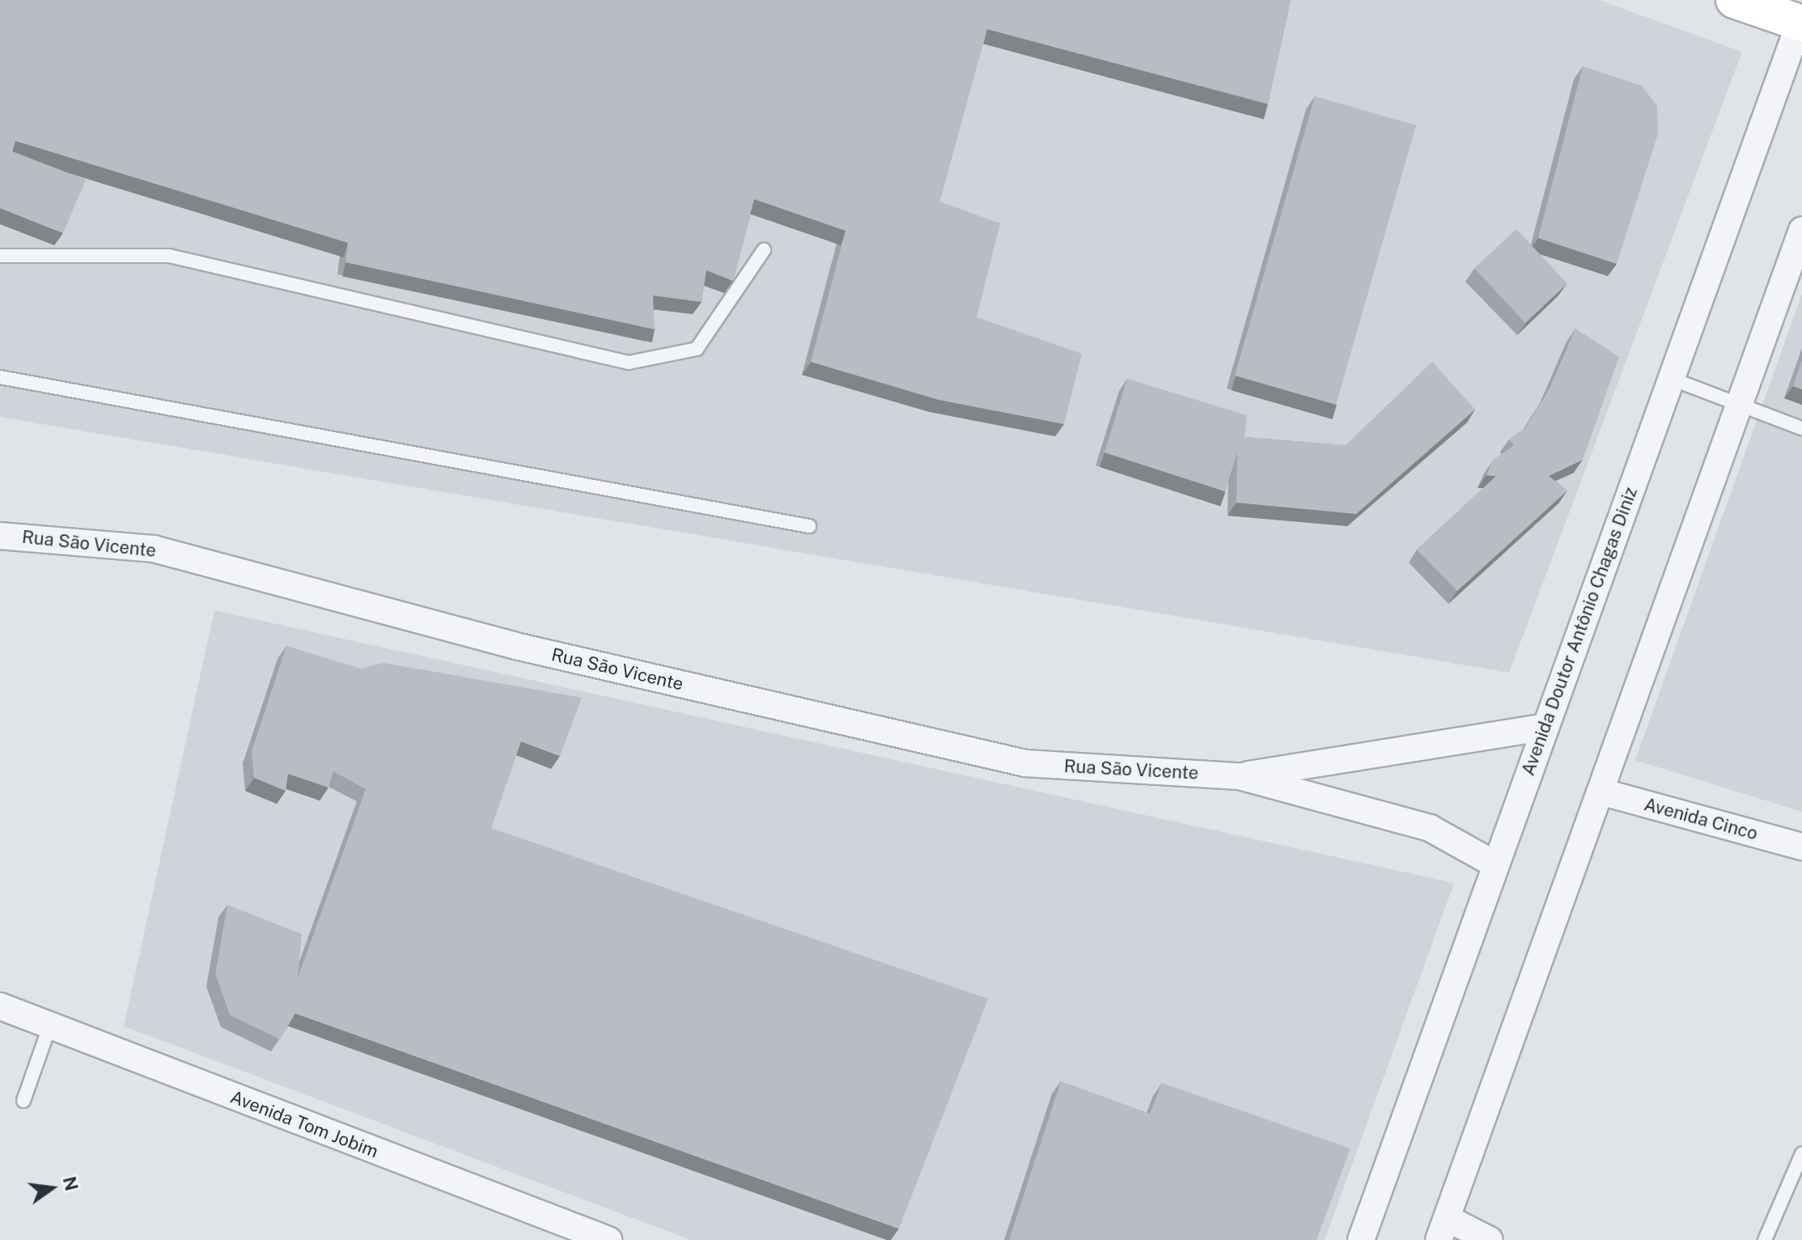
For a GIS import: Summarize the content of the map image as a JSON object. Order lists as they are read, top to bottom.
{
  "streets": {
    "street": [
      "Rua São Vicente",
      "Avenida Doutor Antônio Chagas Diniz",
      "Avenida Cinco",
      "Avenida Tom Jobim"
    ]
  },
  "crossings": [
    ["Rua São Vicente", "Avenida Doutor Antônio Chagas Diniz"]
  ],
  "north": "right"
}
